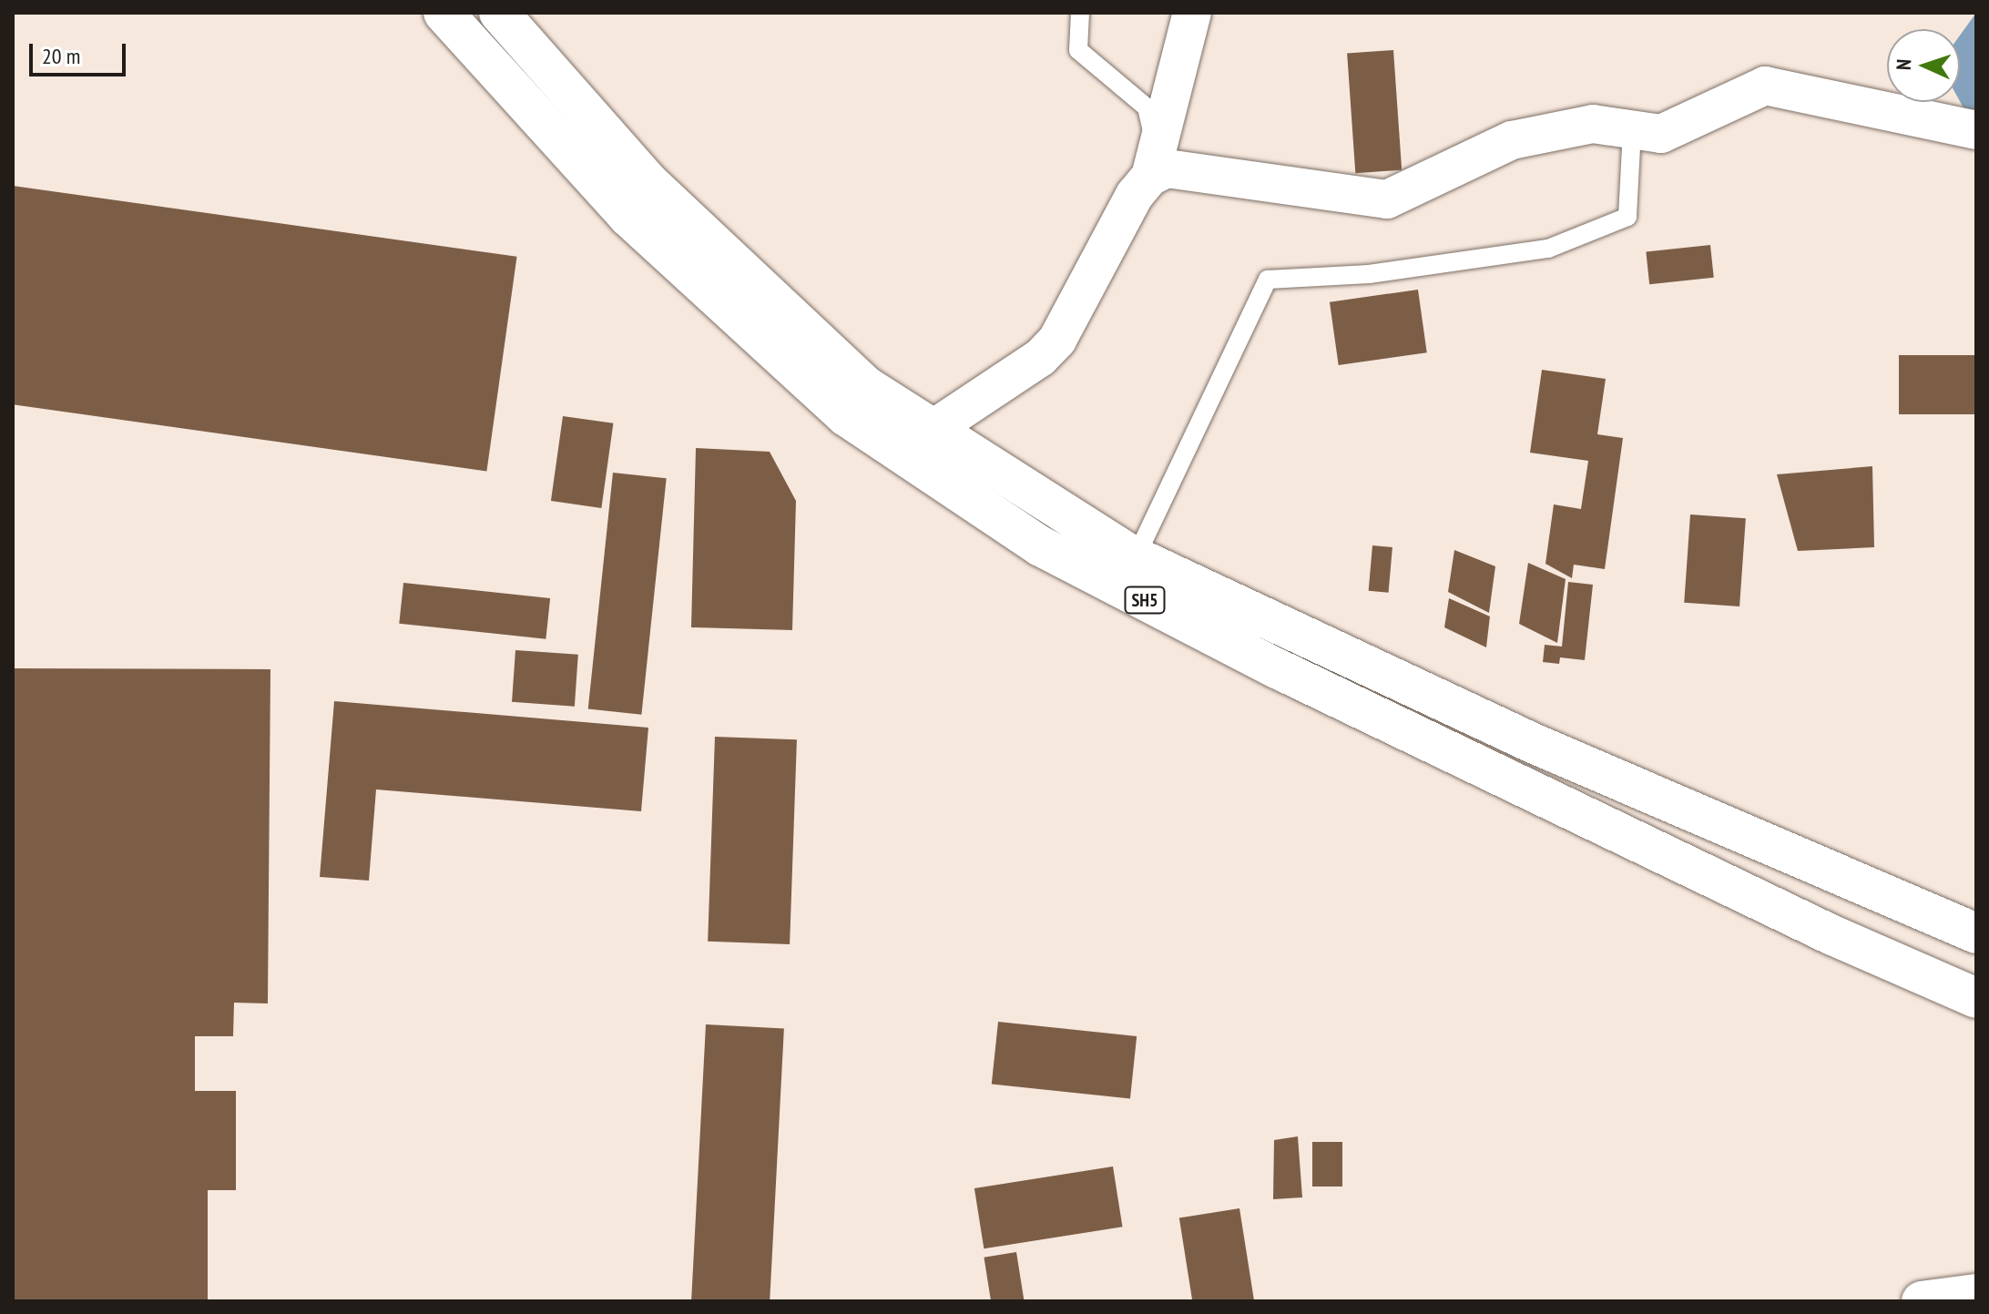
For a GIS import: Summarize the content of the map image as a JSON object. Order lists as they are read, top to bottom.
{
  "streets": {
    "main road": ["SH5"]
  },
  "scale_bar": "20 m",
  "north": "left"
}
